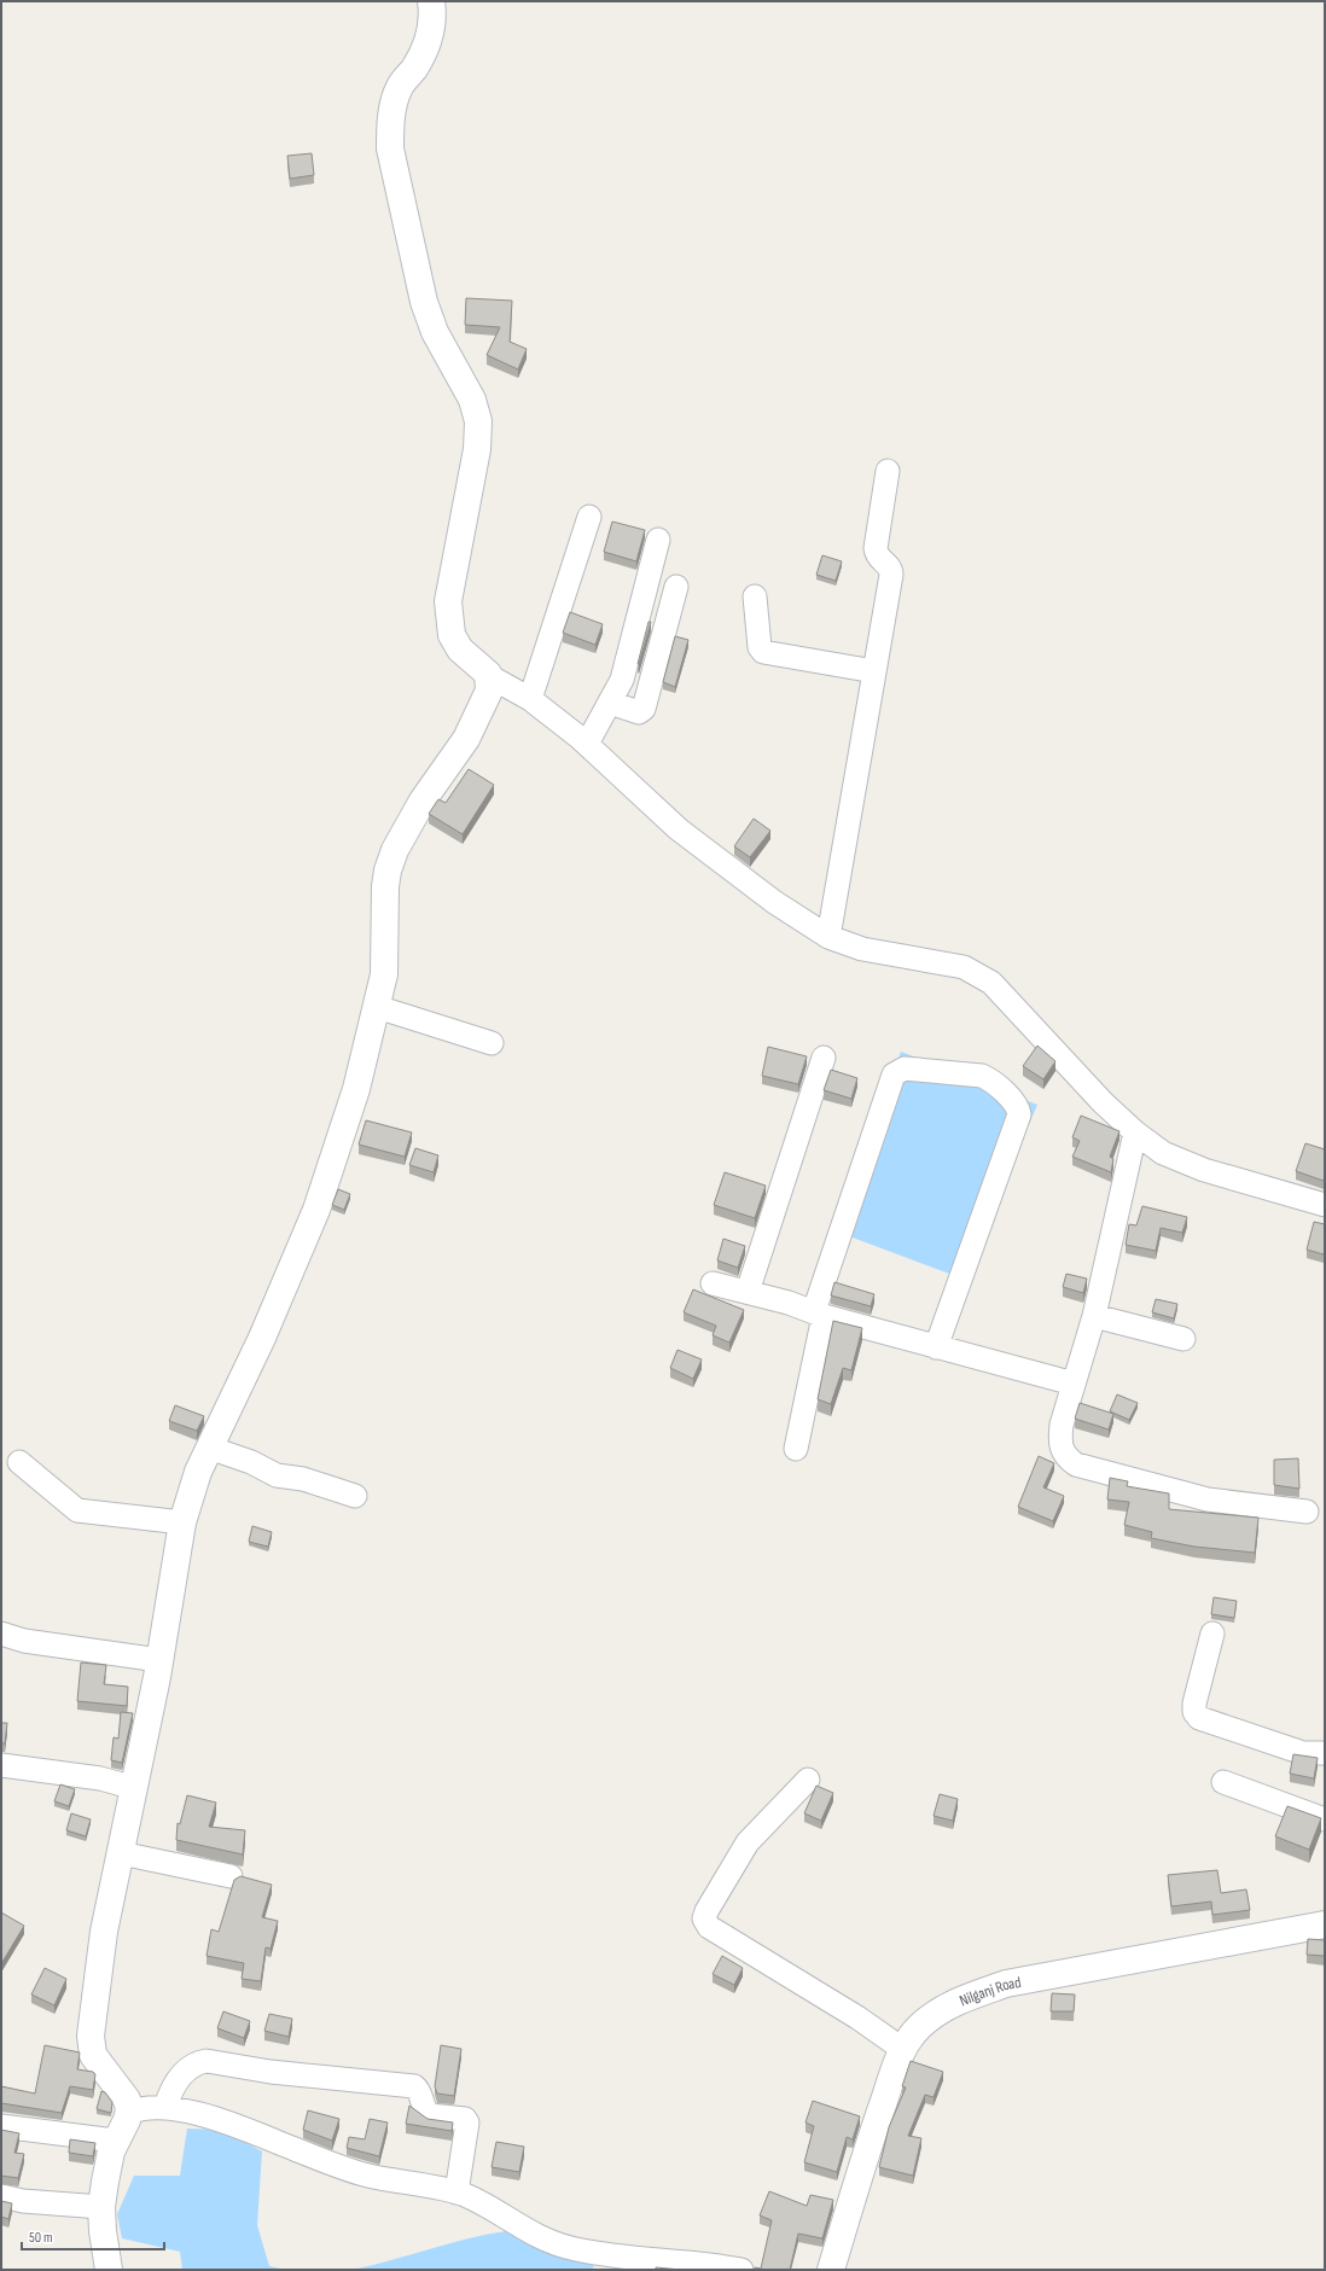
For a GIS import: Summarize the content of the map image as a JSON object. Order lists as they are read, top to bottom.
{
  "streets": {
    "street": ["Nilganj Road"]
  },
  "scale_bar": "50 m"
}
